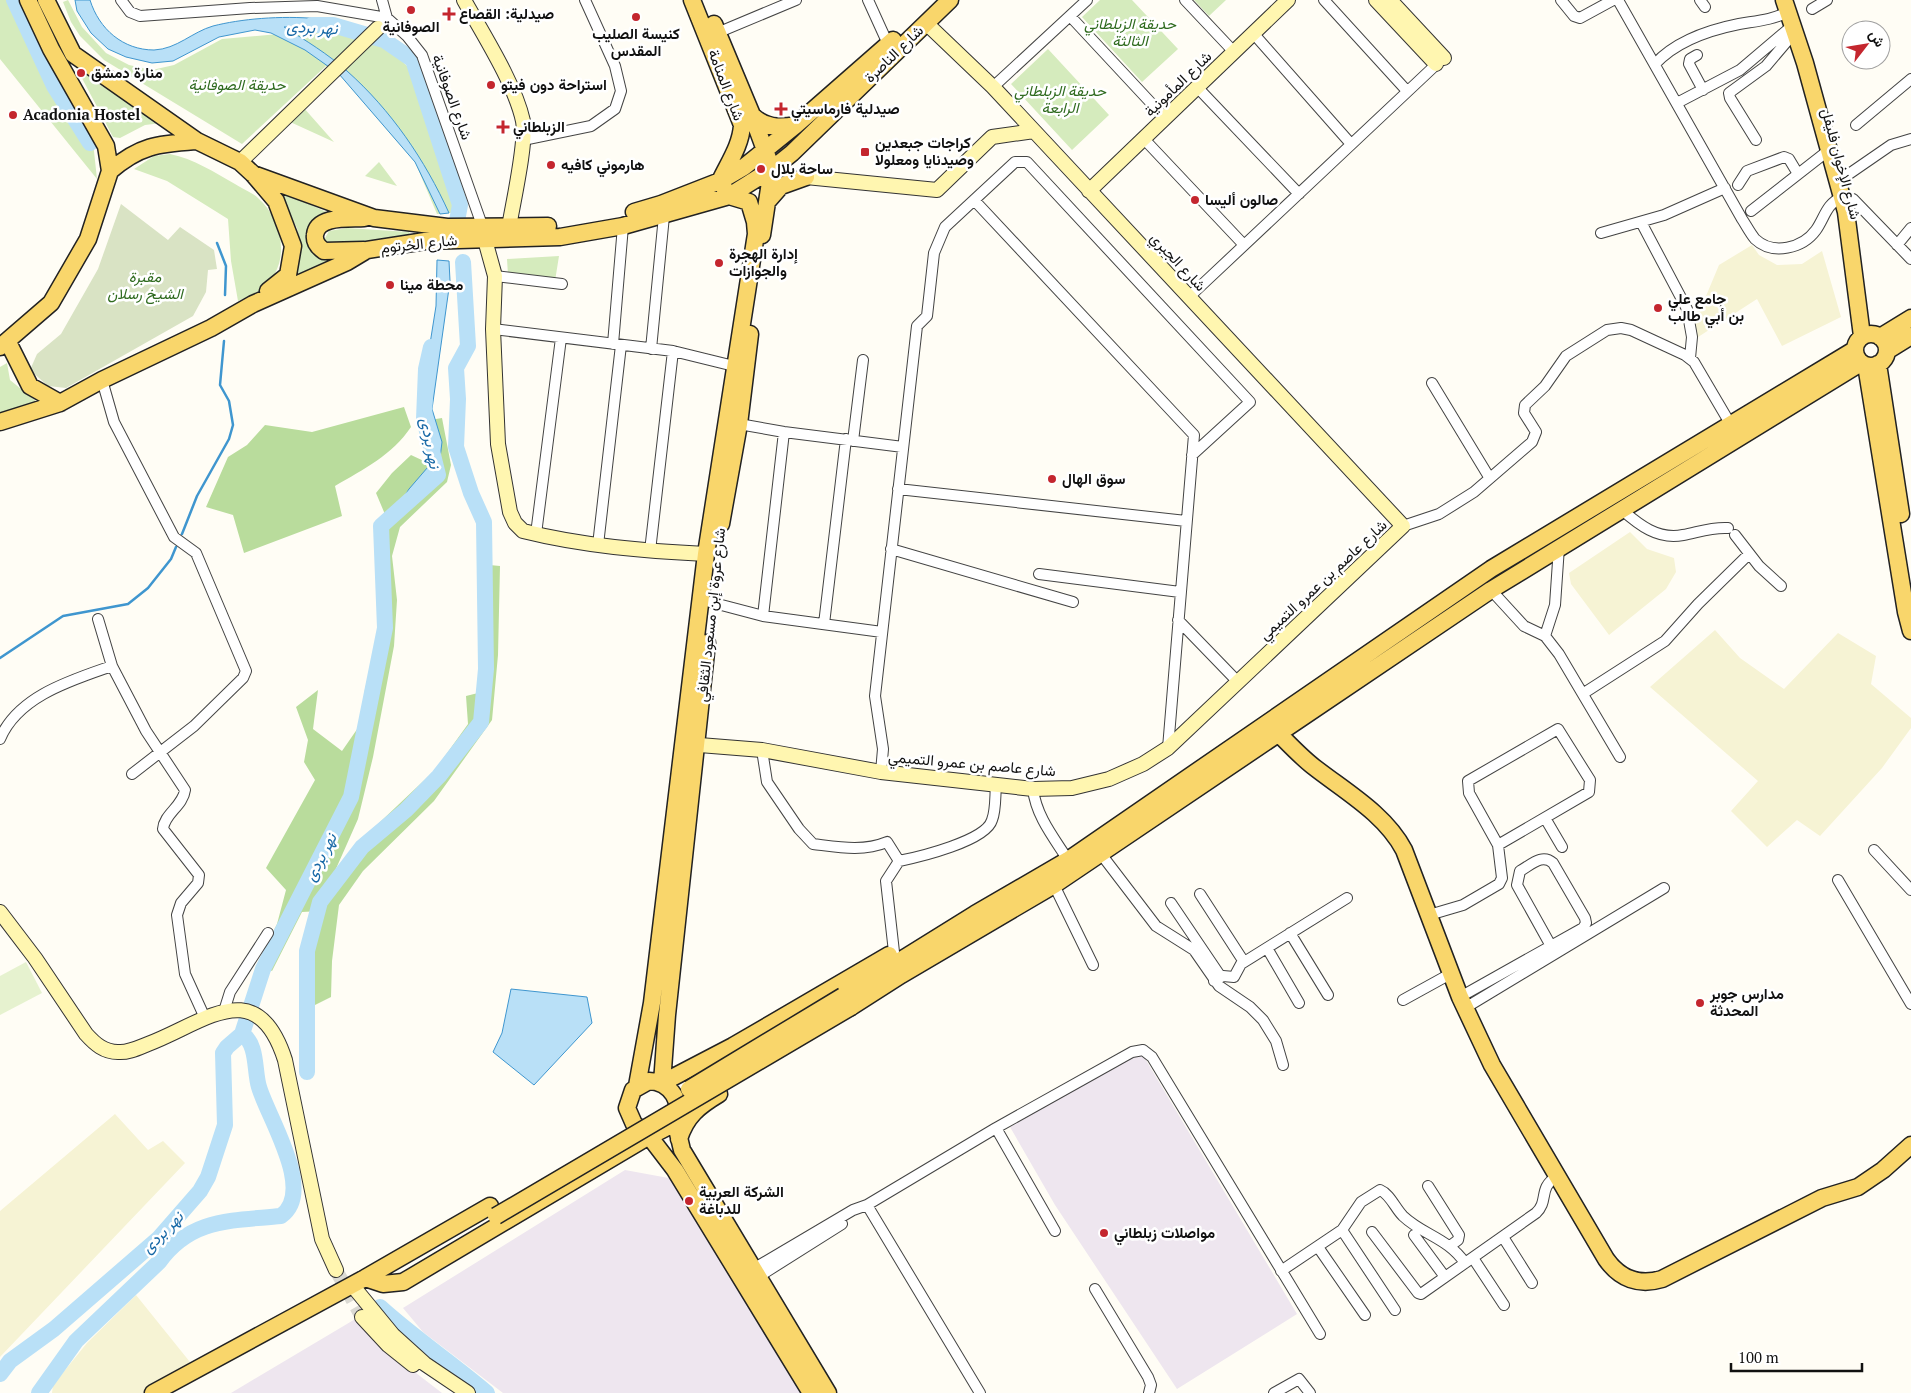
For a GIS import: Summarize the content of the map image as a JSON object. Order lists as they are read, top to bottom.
{
  "streets": {
    "main road": [
      "شارع الناصرة",
      "شارع المنامة",
      "شارع الإخوان فليفل",
      "شارع الخرتوم",
      "شارع عروة إبن مسعود الثقافي"
    ],
    "street": [
      "شارع المأمونية",
      "شارع الصوفانية",
      "شارع الجبري",
      "شارع عاصم بن عمرو التميمي"
    ]
  },
  "crossings": [
    ["شارع الناصرة", "شارع المنامة"],
    ["شارع الناصرة", "شارع الصوفانية"],
    ["شارع الناصرة", "شارع الخرتوم"],
    ["شارع الناصرة", "شارع الجبري"],
    ["شارع الناصرة", "شارع عروة إبن مسعود الثقافي"],
    ["شارع المأمونية", "شارع الجبري"],
    ["شارع المنامة", "شارع عروة إبن مسعود الثقافي"],
    ["شارع الصوفانية", "شارع الخرتوم"],
    ["شارع الخرتوم", "شارع عروة إبن مسعود الثقافي"],
    ["شارع الجبري", "شارع عاصم بن عمرو التميمي"],
    ["شارع عاصم بن عمرو التميمي", "شارع عروة إبن مسعود الثقافي"]
  ],
  "water": ["نهر بردى"],
  "parks": [
    "حديقة الزبلطاني الثالثة",
    "حديقة الصوفانية",
    "حديقة الزبلطاني الرابعة",
    "مقبرة الشيخ رسلان"
  ],
  "places": {
    "other": [
      "الصوفانية",
      "كنيسة الصليب المقدس",
      "منارة دمشق",
      "استراحة دون فيتو",
      "Acadonia Hostel",
      "هارموني كافيه",
      "ساحة بلال",
      "صالون أليسا",
      "إدارة الهجرة والجوازات",
      "محطة مينا",
      "جامع علي بن أبي طالب",
      "سوق الهال",
      "مدارس جوبر المحدثة",
      "الشركة العربية للدباغة",
      "مواصلات زبلطاني"
    ],
    "health": ["صيدلية: القصاع", "صيدلية فارماسيتي", "الزبلطاني"],
    "transit": ["كراجات جبعدين وصيدنايا ومعلولا"]
  },
  "scale_bar": "100 m",
  "north": "top right"
}
